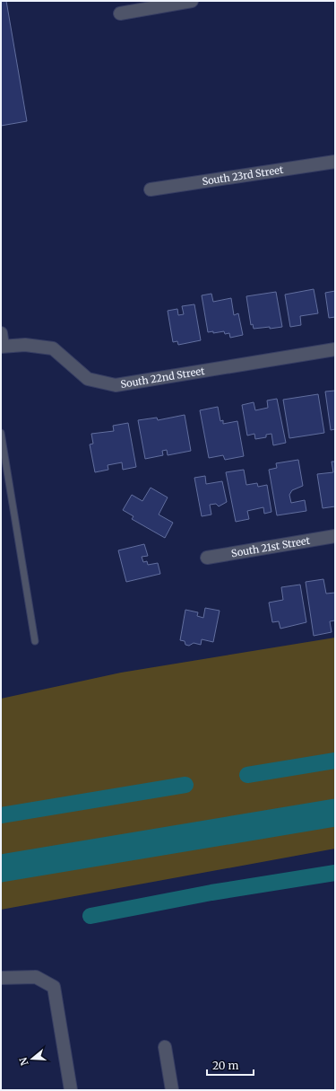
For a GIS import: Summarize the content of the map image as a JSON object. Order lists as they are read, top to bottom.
{
  "streets": {
    "street": ["South 23rd Street", "South 22nd Street", "South 21st Street"]
  },
  "scale_bar": "20 m",
  "north": "left"
}
